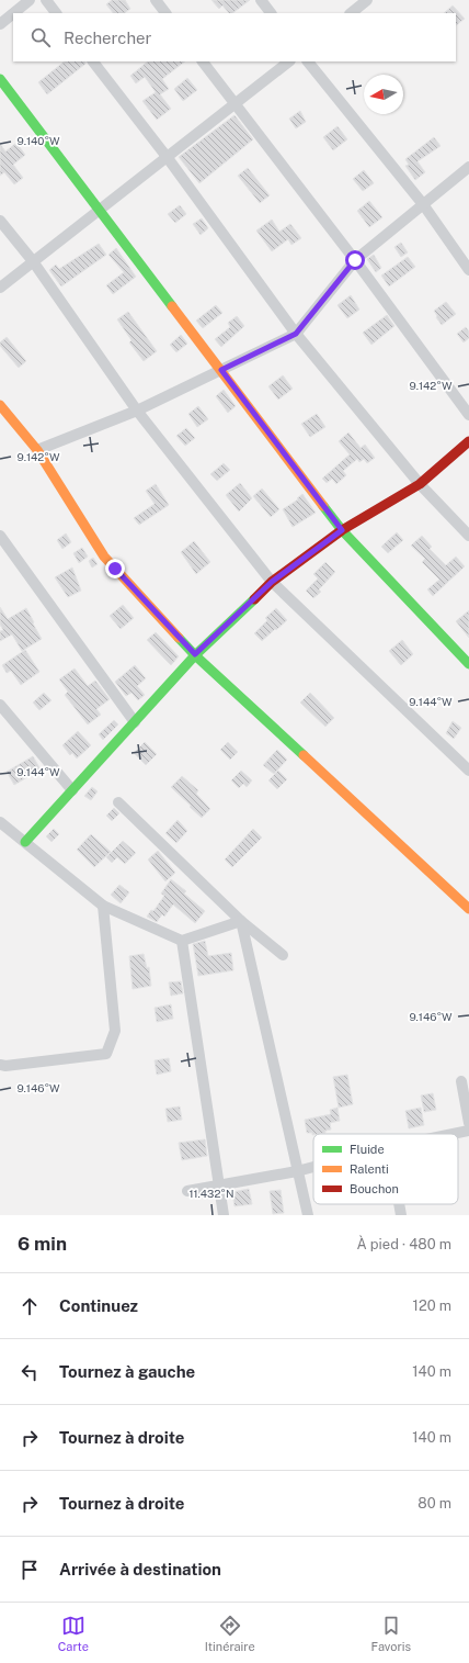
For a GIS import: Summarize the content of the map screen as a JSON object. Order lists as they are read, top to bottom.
{
  "legend": ["Fluide", "Ralenti", "Bouchon"],
  "north": "left",
  "page": {
    "search": "Rechercher",
    "heading": ["6 min", "À pied · 480 m"],
    "list": [
      ["Continuez", "120 m"],
      ["Tournez à gauche", "140 m"],
      ["Tournez à droite", "140 m"],
      ["Tournez à droite", "80 m"],
      "Arrivée à destination"
    ],
    "nav": ["Carte", "Itinéraire", "Favoris"]
  },
  "coordinates": [
    "9.140°W",
    "9.142°W",
    "9.144°W",
    "9.146°W",
    "11.432°N"
  ]
}
